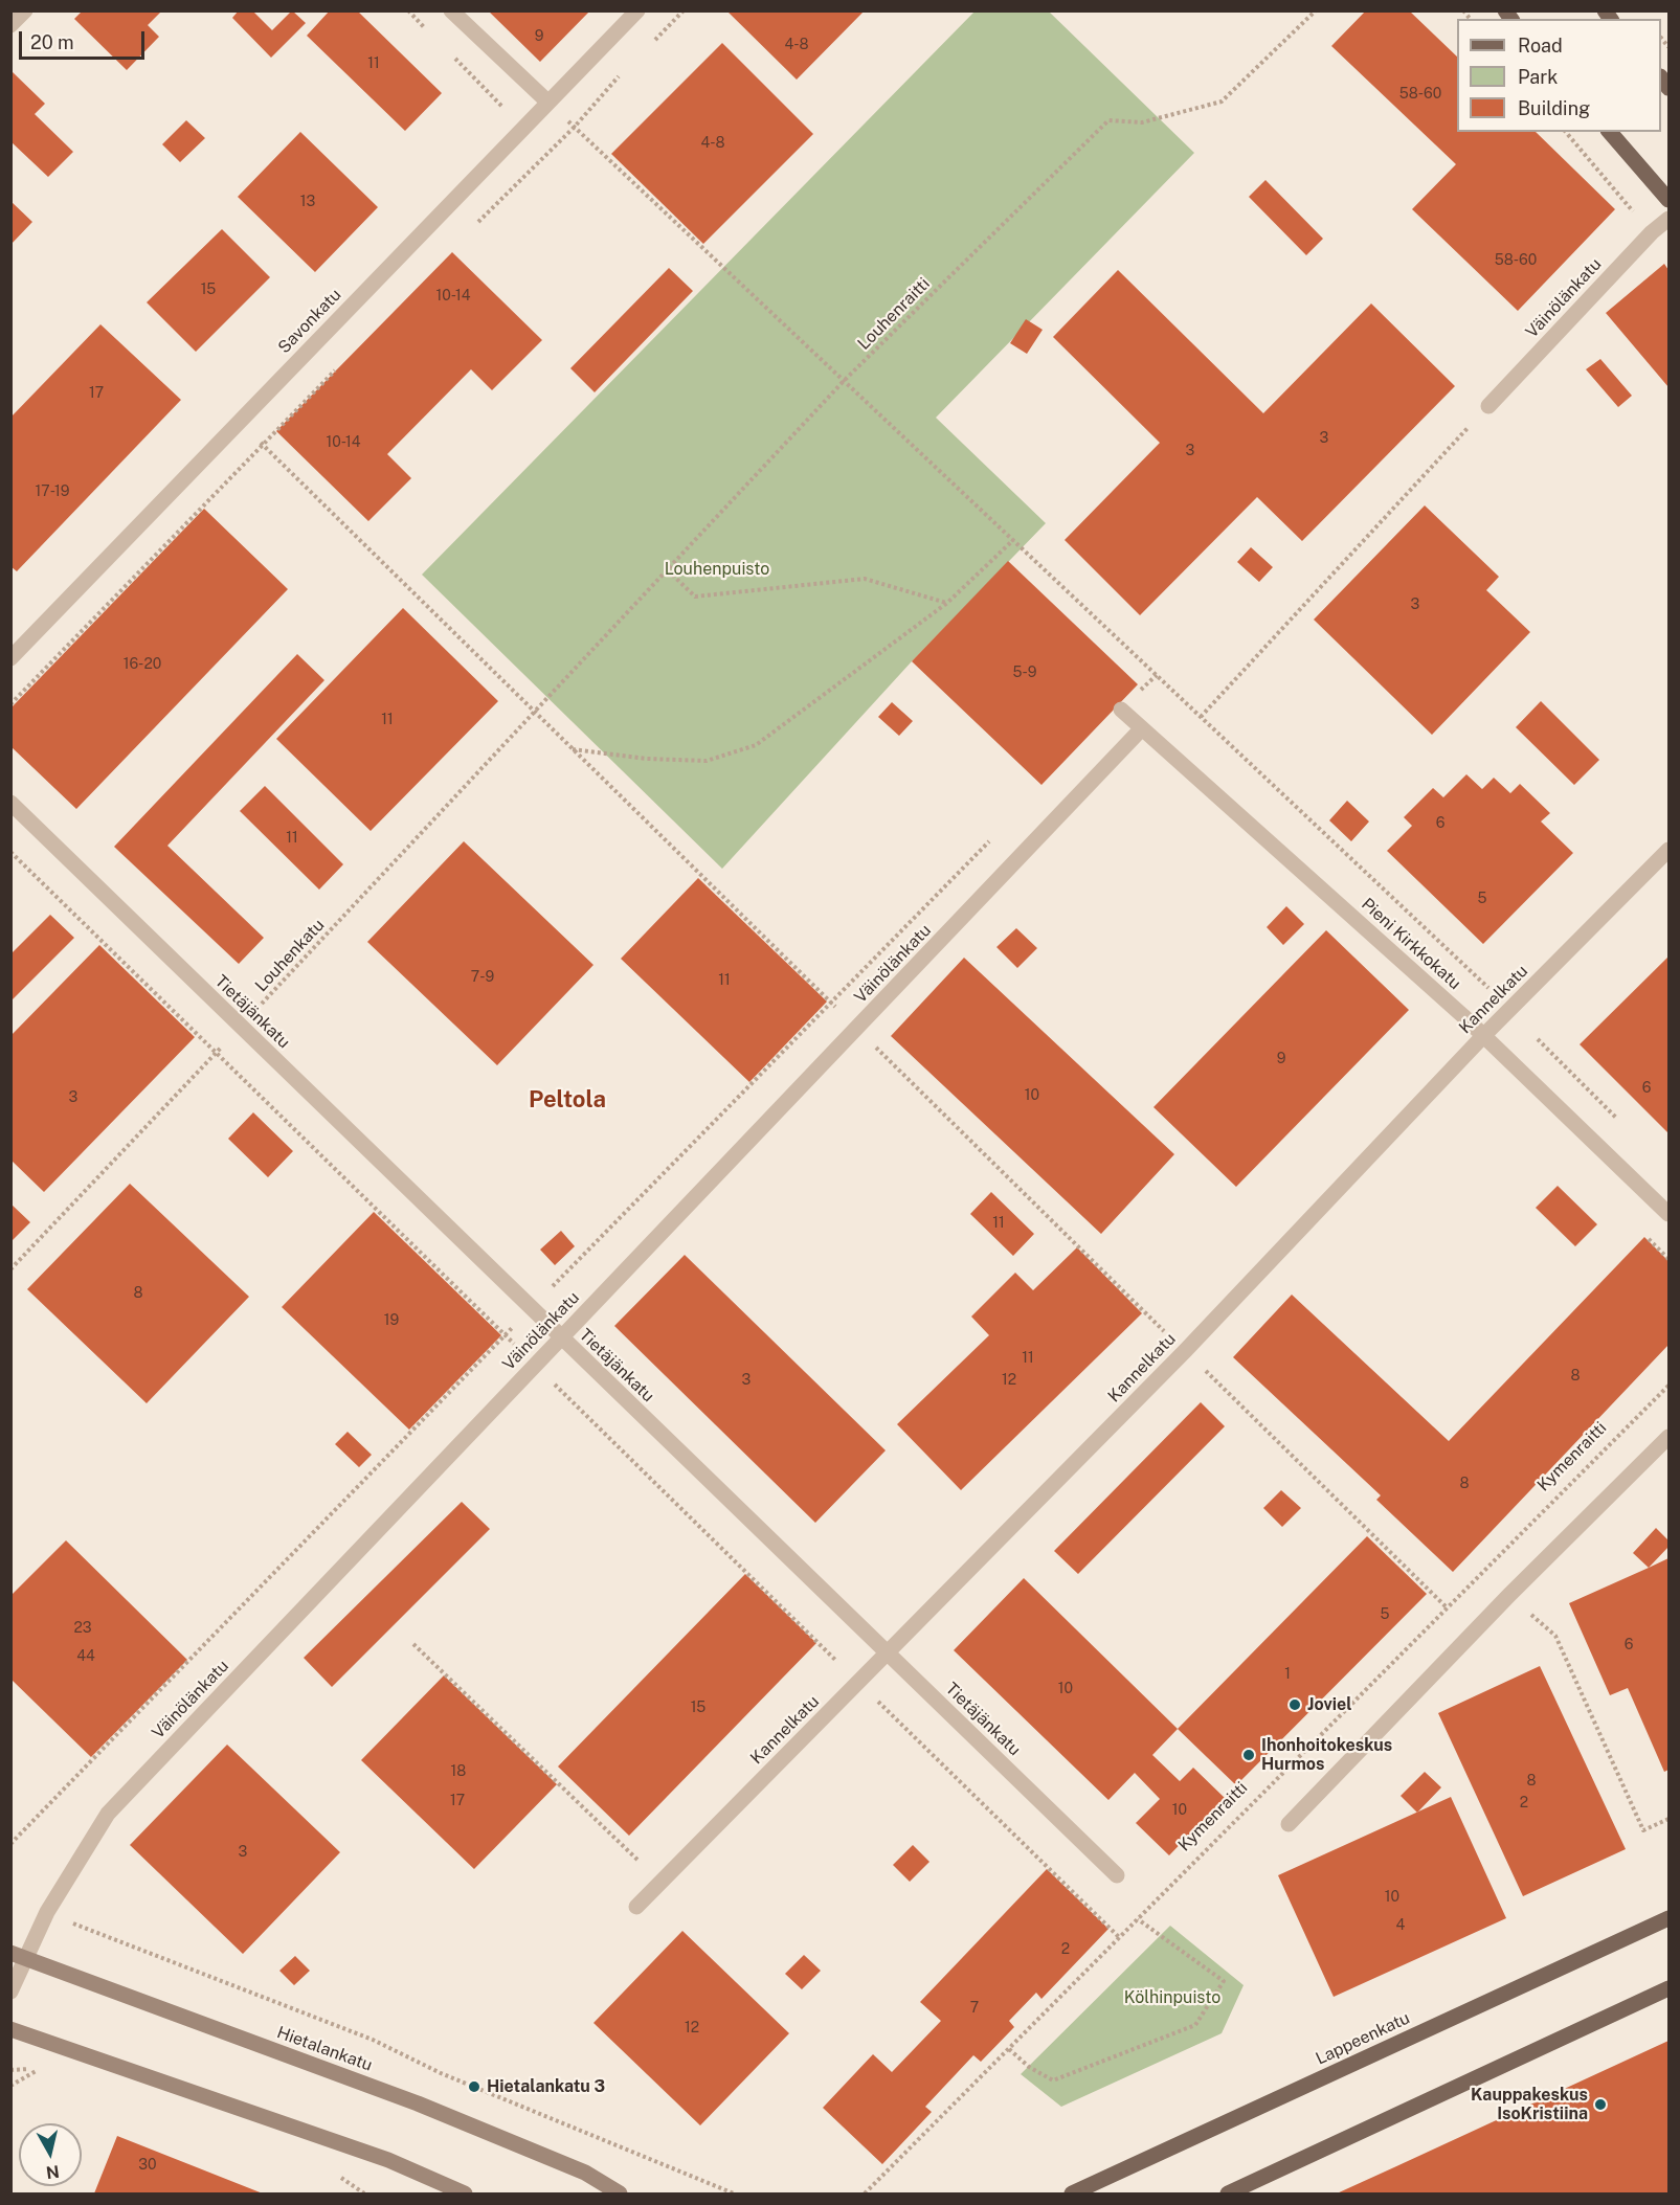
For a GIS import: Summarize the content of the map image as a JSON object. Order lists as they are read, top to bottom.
{
  "streets": {
    "main road": ["Lappeenkatu", "Hietalankatu"],
    "street": [
      "Väinölänkatu",
      "Savonkatu",
      "Pieni Kirkkokatu",
      "Kannelkatu",
      "Tietäjänkatu"
    ],
    "path": ["Louhenraitti", "Louhenkatu", "Kymenraitti"]
  },
  "crossings": [
    ["Väinölänkatu", "Pieni Kirkkokatu"],
    ["Väinölänkatu", "Tietäjänkatu"],
    ["Väinölänkatu", "Hietalankatu"],
    ["Louhenraitti", "Louhenkatu"],
    ["Pieni Kirkkokatu", "Kannelkatu"],
    ["Louhenkatu", "Tietäjänkatu"],
    ["Kannelkatu", "Tietäjänkatu"]
  ],
  "districts": ["Peltola"],
  "parks": ["Louhenpuisto", "Kölhinpuisto"],
  "places": [
    "Joviel",
    "Ihonhoitokeskus Hurmos",
    "Hietalankatu 3",
    "Kauppakeskus IsoKristiina"
  ],
  "house_numbers": [
    "9",
    "4-8",
    "11",
    "58-60",
    "4-8",
    "13",
    "58-60",
    "15",
    "10-14",
    "17",
    "3",
    "10-14",
    "3",
    "17-19",
    "3",
    "16-20",
    "5-9",
    "11",
    "6",
    "11",
    "5",
    "7-9",
    "11",
    "9",
    "6",
    "10",
    "3",
    "11",
    "8",
    "19",
    "11",
    "8",
    "3",
    "12",
    "8",
    "5",
    "23",
    "6",
    "44",
    "1",
    "10",
    "15",
    "18",
    "8",
    "17",
    "2",
    "10",
    "3",
    "10",
    "4",
    "2",
    "7",
    "12",
    "30"
  ],
  "legend": ["Road", "Park", "Building"],
  "scale_bar": "20 m",
  "north": "bottom"
}
